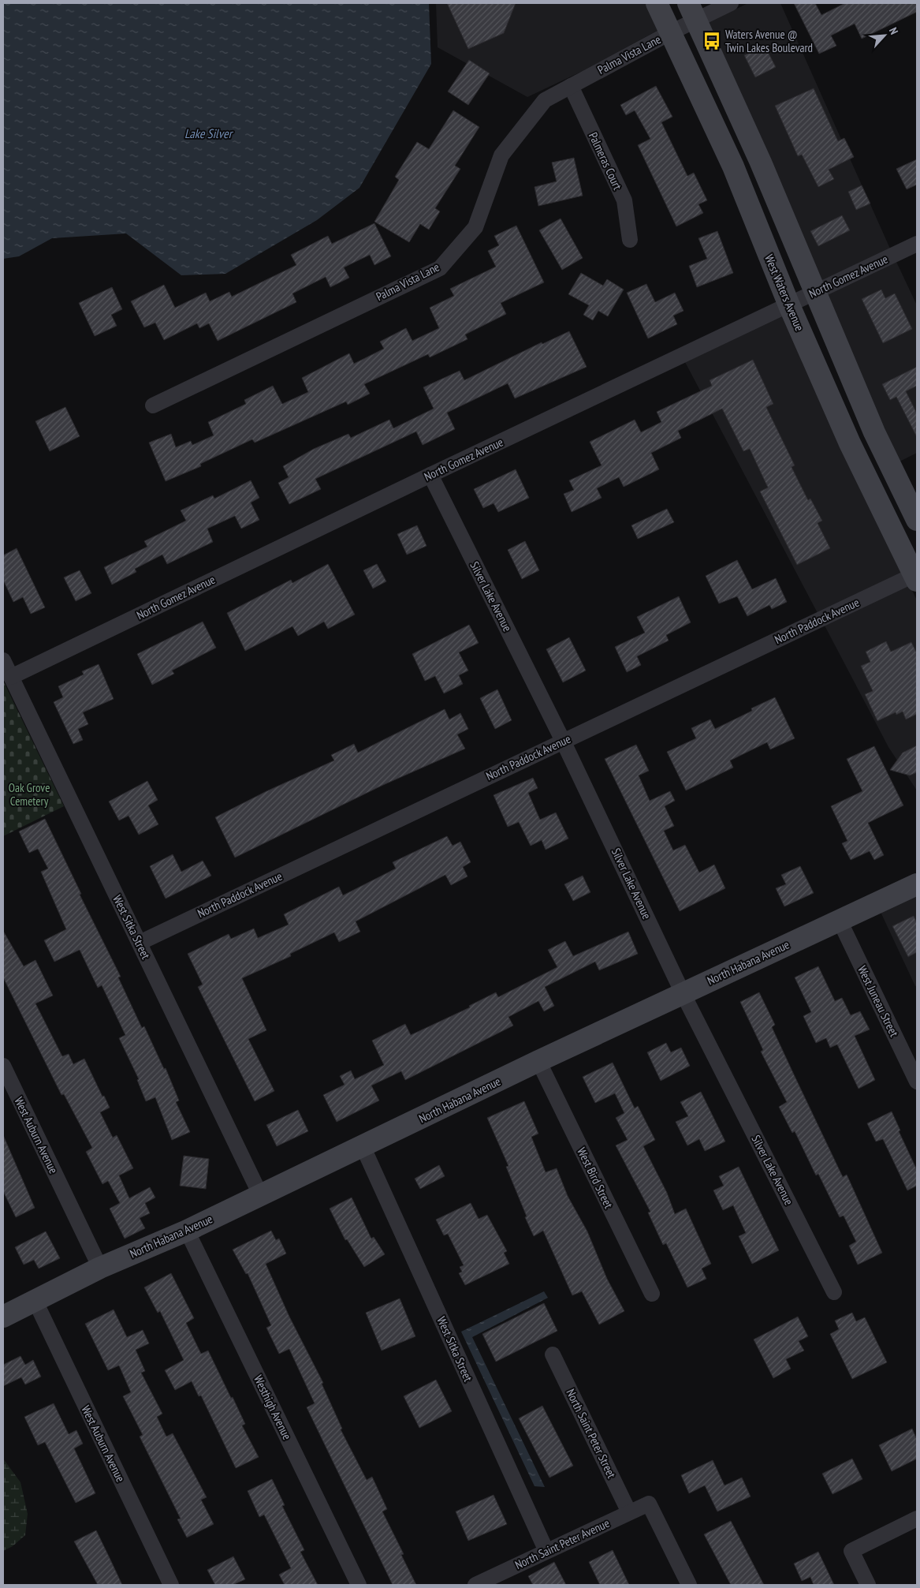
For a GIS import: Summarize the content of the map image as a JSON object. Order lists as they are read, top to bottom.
{
  "streets": {
    "main road": ["West Waters Avenue", "North Habana Avenue"],
    "street": [
      "Palma Vista Lane",
      "Palmeras Court",
      "North Gomez Avenue",
      "Silver Lake Avenue",
      "North Paddock Avenue",
      "West Sitka Street",
      "West Juneau Street",
      "West Auburn Avenue",
      "West Bird Street",
      "Westhigh Avenue",
      "North Saint Peter Street",
      "North Saint Peter Avenue"
    ]
  },
  "crossings": [
    ["Palma Vista Lane", "Palmeras Court"],
    ["Palma Vista Lane", "West Waters Avenue"],
    ["North Gomez Avenue", "West Waters Avenue"],
    ["North Gomez Avenue", "Silver Lake Avenue"],
    ["North Gomez Avenue", "West Sitka Street"],
    ["West Waters Avenue", "North Paddock Avenue"],
    ["Silver Lake Avenue", "North Paddock Avenue"],
    ["Silver Lake Avenue", "North Habana Avenue"],
    ["North Paddock Avenue", "West Sitka Street"],
    ["West Sitka Street", "North Habana Avenue"],
    ["West Sitka Street", "North Saint Peter Avenue"],
    ["North Habana Avenue", "West Juneau Street"],
    ["North Habana Avenue", "West Auburn Avenue"],
    ["North Habana Avenue", "West Bird Street"],
    ["North Habana Avenue", "Westhigh Avenue"],
    ["North Saint Peter Street", "North Saint Peter Avenue"]
  ],
  "water": ["Lake Silver"],
  "parks": ["Oak Grove Cemetery"],
  "places": {
    "bus stop": ["Waters Avenue @ Twin Lakes Boulevard"]
  },
  "north": "top right"
}
